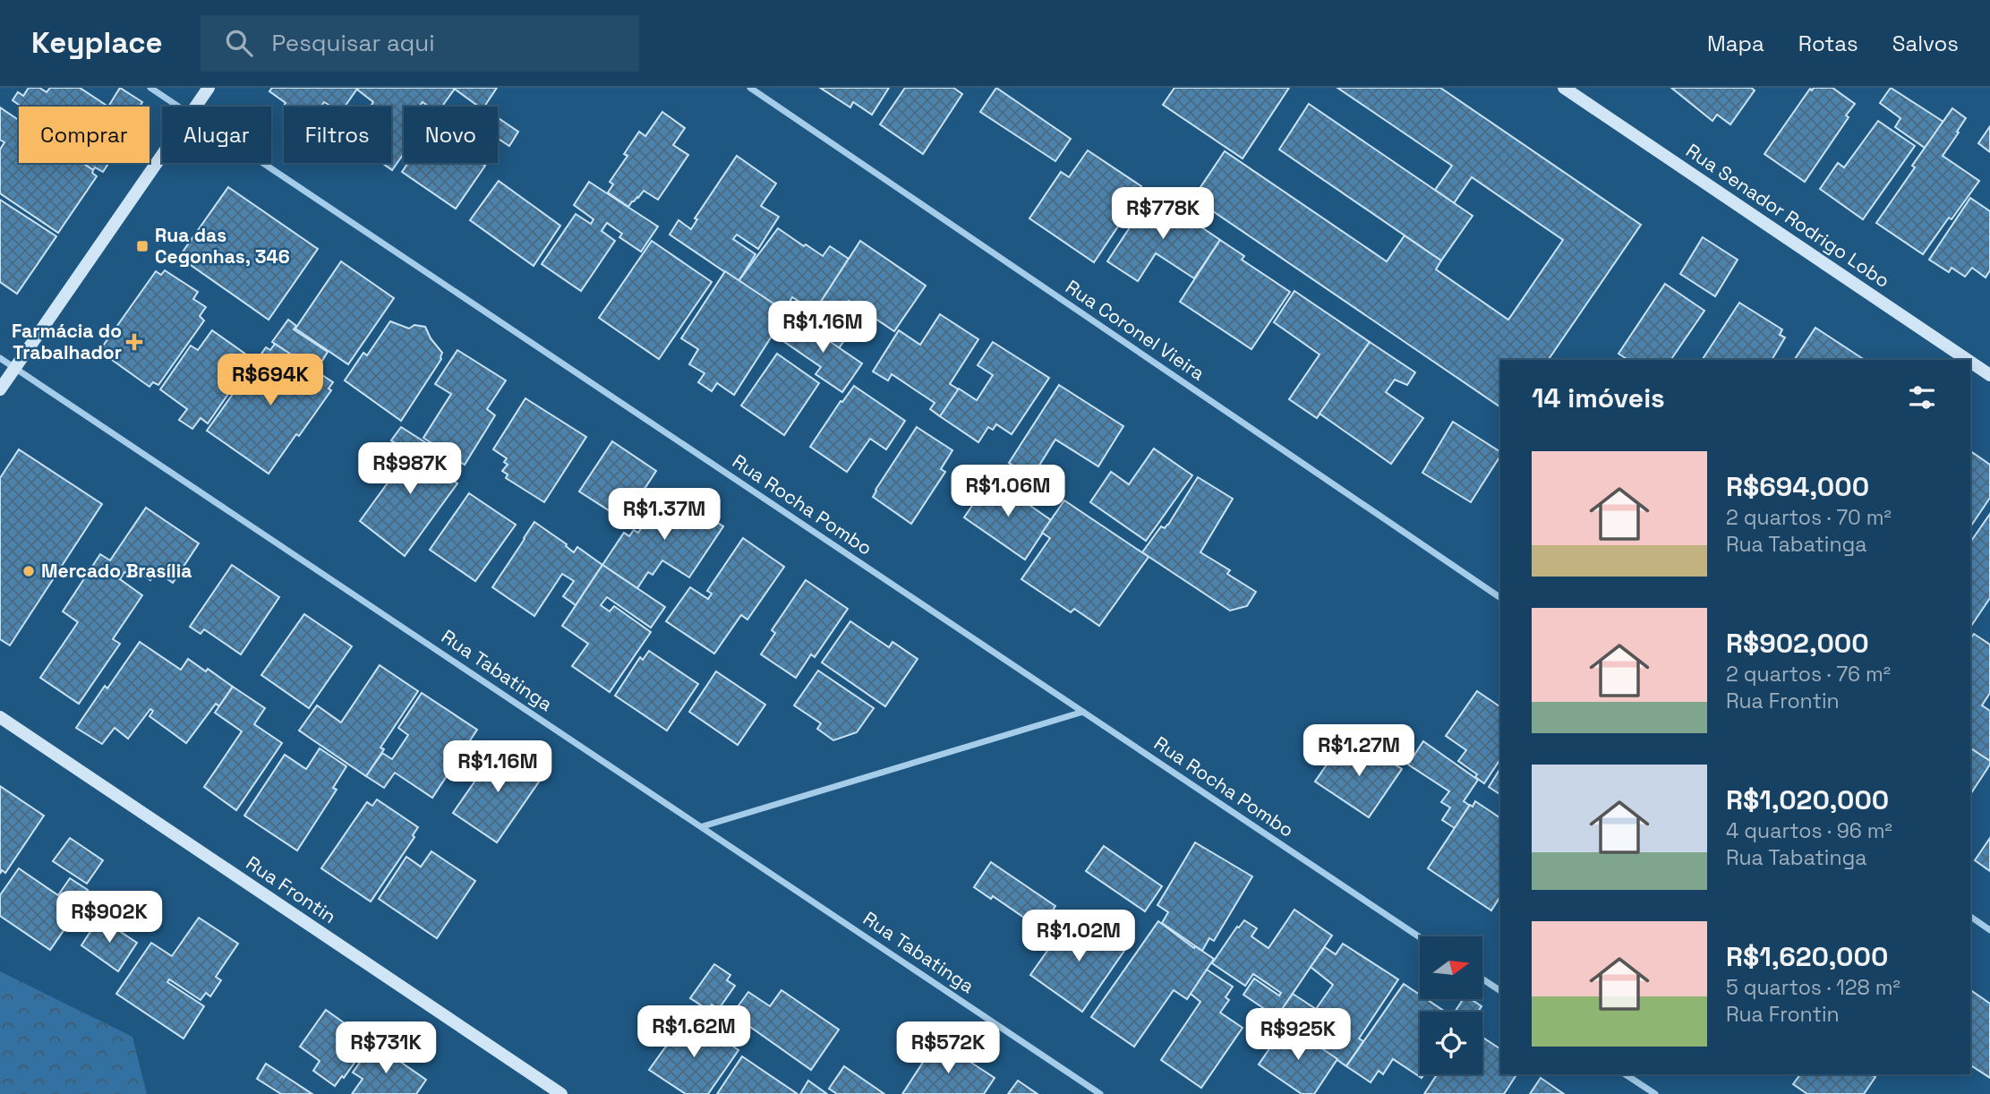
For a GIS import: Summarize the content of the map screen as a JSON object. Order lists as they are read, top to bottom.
{
  "streets": {
    "street": [
      "Rua Senador Rodrigo Lobo",
      "Rua Coronel Vieira",
      "Rua Rocha Pombo",
      "Rua Tabatinga",
      "Rua Frontin"
    ]
  },
  "places": {
    "transit": ["Rua das Cegonhas, 346"],
    "health": ["Farmácia do Trabalhador"],
    "other": ["Mercado Brasília"]
  },
  "north": "right",
  "page": {
    "header": "Keyplace",
    "search": "Pesquisar aqui",
    "nav": ["Mapa", "Rotas", "Salvos"],
    "chip": [
      "Comprar",
      "Alugar",
      "Filtros",
      "Novo"
    ],
    "price": [
      "R$778K",
      "R$1.16M",
      "R$694K",
      "R$987K",
      "R$1.06M",
      "R$1.37M",
      "R$1.27M",
      "R$1.16M",
      "R$902K",
      "R$1.02M",
      "R$1.62M",
      "R$925K",
      "R$731K",
      "R$572K"
    ],
    "heading": "14 imóveis",
    "list": [
      {
        "name": "R$694,000",
        "note": "2 quartos · 70 m² · Rua Tabatinga"
      },
      {
        "name": "R$902,000",
        "note": "2 quartos · 76 m² · Rua Frontin"
      },
      {
        "name": "R$1,020,000",
        "note": "4 quartos · 96 m² · Rua Tabatinga"
      },
      {
        "name": "R$1,620,000",
        "note": "5 quartos · 128 m² · Rua Frontin"
      }
    ]
  }
}
